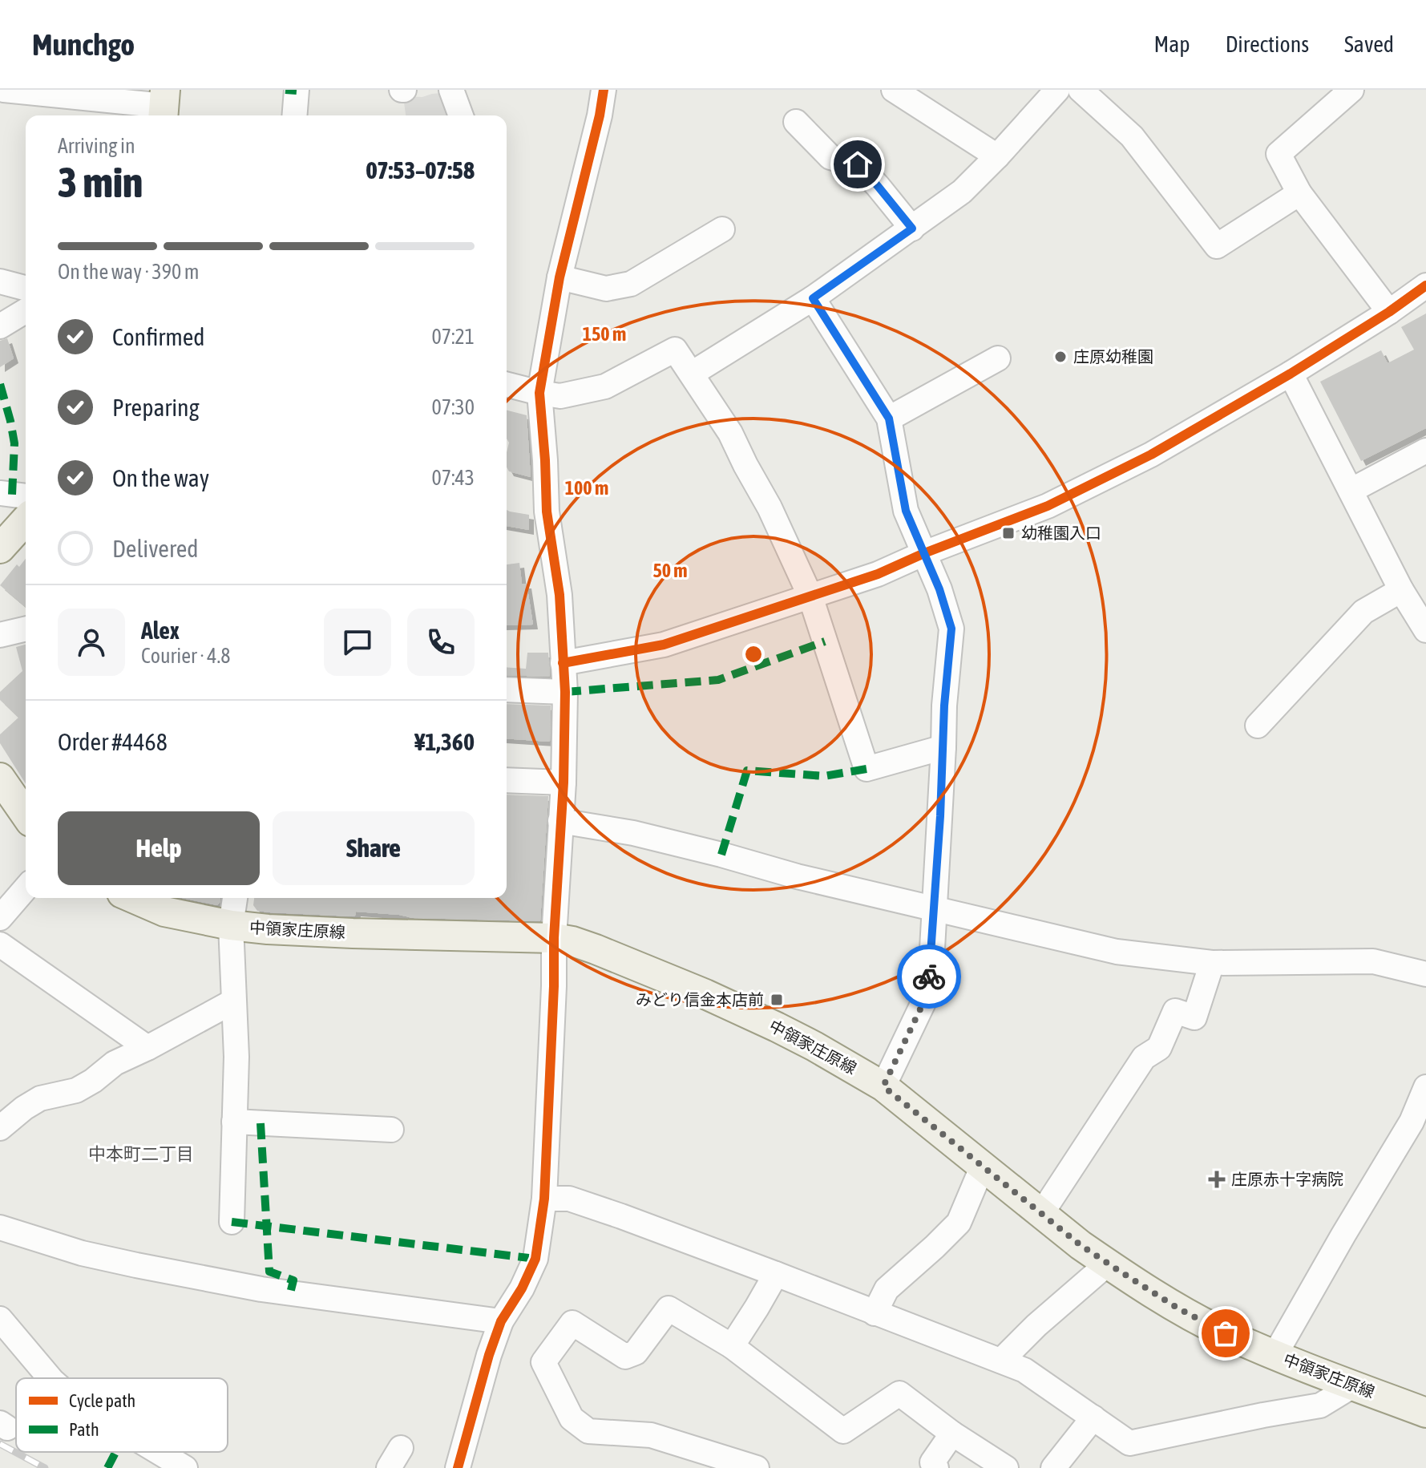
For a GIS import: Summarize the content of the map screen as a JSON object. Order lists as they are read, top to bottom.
{
  "streets": {
    "main road": ["中領家庄原線"]
  },
  "districts": ["中本町二丁目"],
  "places": {
    "other": ["庄原幼稚園"],
    "transit": ["幼稚園入口", "みどり信金本店前"],
    "health": ["庄原赤十字病院"]
  },
  "legend": ["Cycle path", "Path"],
  "page": {
    "header": "Munchgo",
    "nav": ["Map", "Directions", "Saved"],
    "heading": ["3 min", "Arriving in", "07:53–07:58"],
    "panel": [
      "Alex",
      "Courier · 4.8",
      "Order #4468",
      "¥1,360"
    ],
    "bar": "On the way · 390 m",
    "list": [
      ["Confirmed", "07:21"],
      ["Preparing", "07:30"],
      ["On the way", "07:43"],
      "Delivered"
    ],
    "buttons": ["Help", "Share"]
  },
  "rings": ["150 m", "100 m", "50 m"]
}
